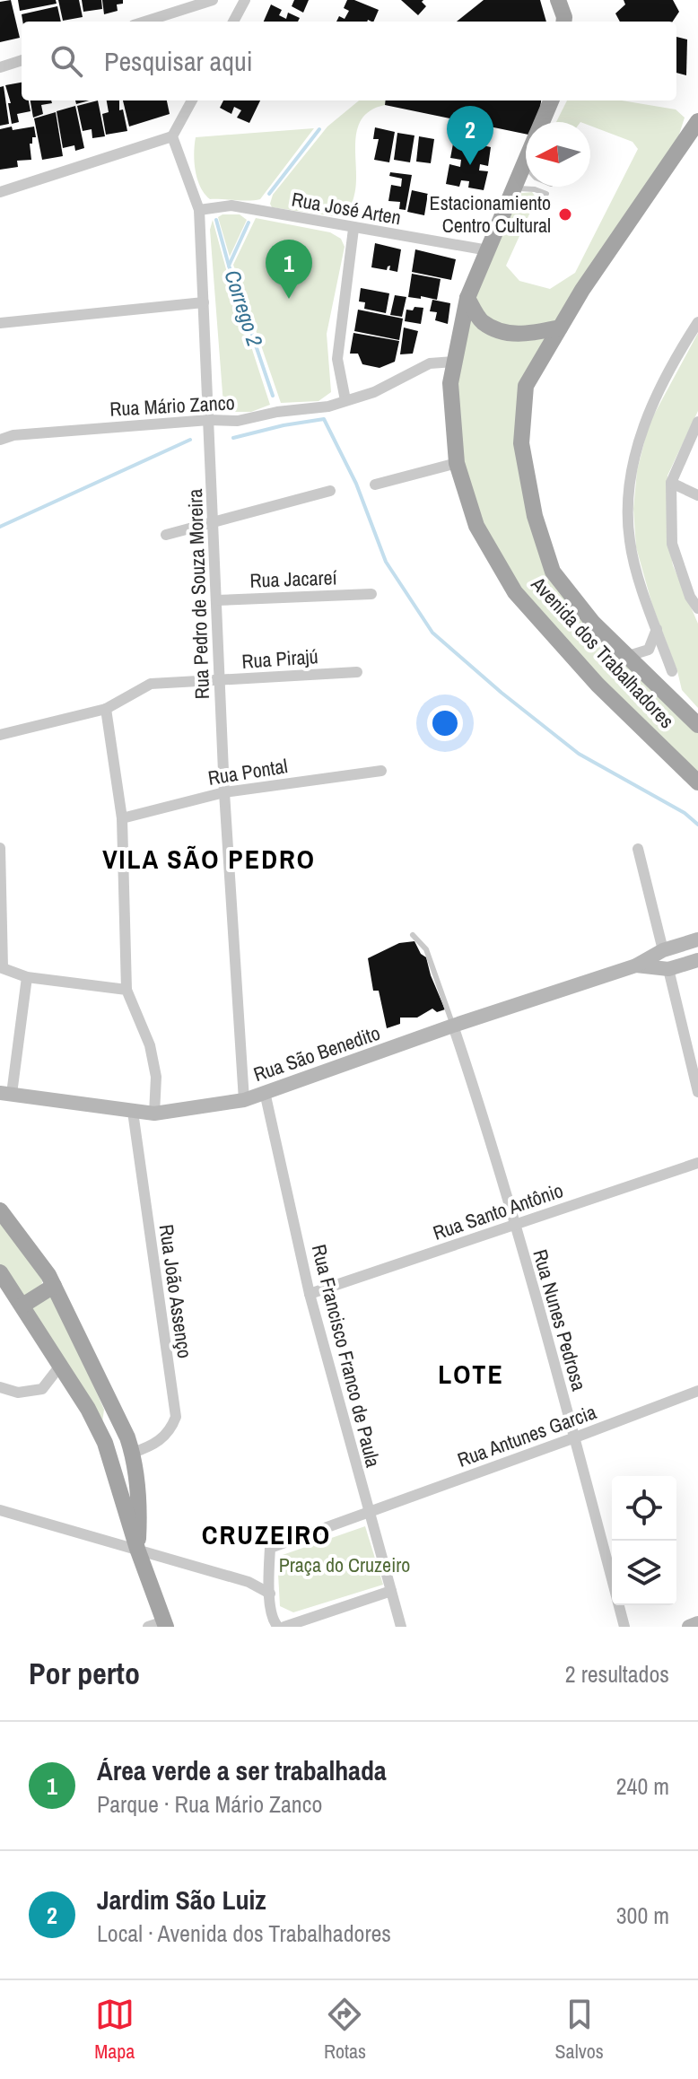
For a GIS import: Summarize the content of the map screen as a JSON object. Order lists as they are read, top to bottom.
{
  "streets": {
    "main road": ["Avenida dos Trabalhadores", "Rua São Benedito"],
    "street": [
      "Rua José Arten",
      "Rua Mário Zanco",
      "Rua Jacareí",
      "Rua Pedro de Souza Moreira",
      "Rua Pirajú",
      "Rua Pontal",
      "Rua Santo Antônio",
      "Rua João Assenço",
      "Rua Nunes Pedrosa",
      "Rua Francisco Franco de Paula",
      "Rua Antunes Garcia"
    ]
  },
  "crossings": [
    ["Rua José Arten", "Rua Pedro de Souza Moreira"],
    ["Rua José Arten", "Avenida dos Trabalhadores"],
    ["Rua Mário Zanco", "Rua Pedro de Souza Moreira"],
    ["Rua Mário Zanco", "Avenida dos Trabalhadores"],
    ["Rua Jacareí", "Rua Pedro de Souza Moreira"],
    ["Rua Pedro de Souza Moreira", "Rua Pirajú"],
    ["Rua Pedro de Souza Moreira", "Rua Pontal"],
    ["Rua Pedro de Souza Moreira", "Rua São Benedito"],
    ["Rua São Benedito", "Rua João Assenço"],
    ["Rua São Benedito", "Rua Nunes Pedrosa"],
    ["Rua São Benedito", "Rua Francisco Franco de Paula"],
    ["Rua Santo Antônio", "Rua Nunes Pedrosa"],
    ["Rua Santo Antônio", "Rua Francisco Franco de Paula"],
    ["Rua Nunes Pedrosa", "Rua Antunes Garcia"],
    ["Rua Francisco Franco de Paula", "Rua Antunes Garcia"]
  ],
  "districts": ["VILA SÃO PEDRO", "LOTE", "CRUZEIRO"],
  "water": ["Corrego 2"],
  "parks": ["Praça do Cruzeiro"],
  "places": ["Estacionamiento Centro Cultural"],
  "north": "left",
  "page": {
    "search": "Pesquisar aqui",
    "pins": ["2", "1"],
    "heading": ["Por perto", "2 resultados"],
    "list": [
      {
        "mark": "1",
        "name": "Área verde a ser trabalhada",
        "note": "Parque · Rua Mário Zanco",
        "value": "240 m"
      },
      {
        "mark": "2",
        "name": "Jardim São Luiz",
        "note": "Local · Avenida dos Trabalhadores",
        "value": "300 m"
      }
    ],
    "nav": ["Mapa", "Rotas", "Salvos"]
  }
}
